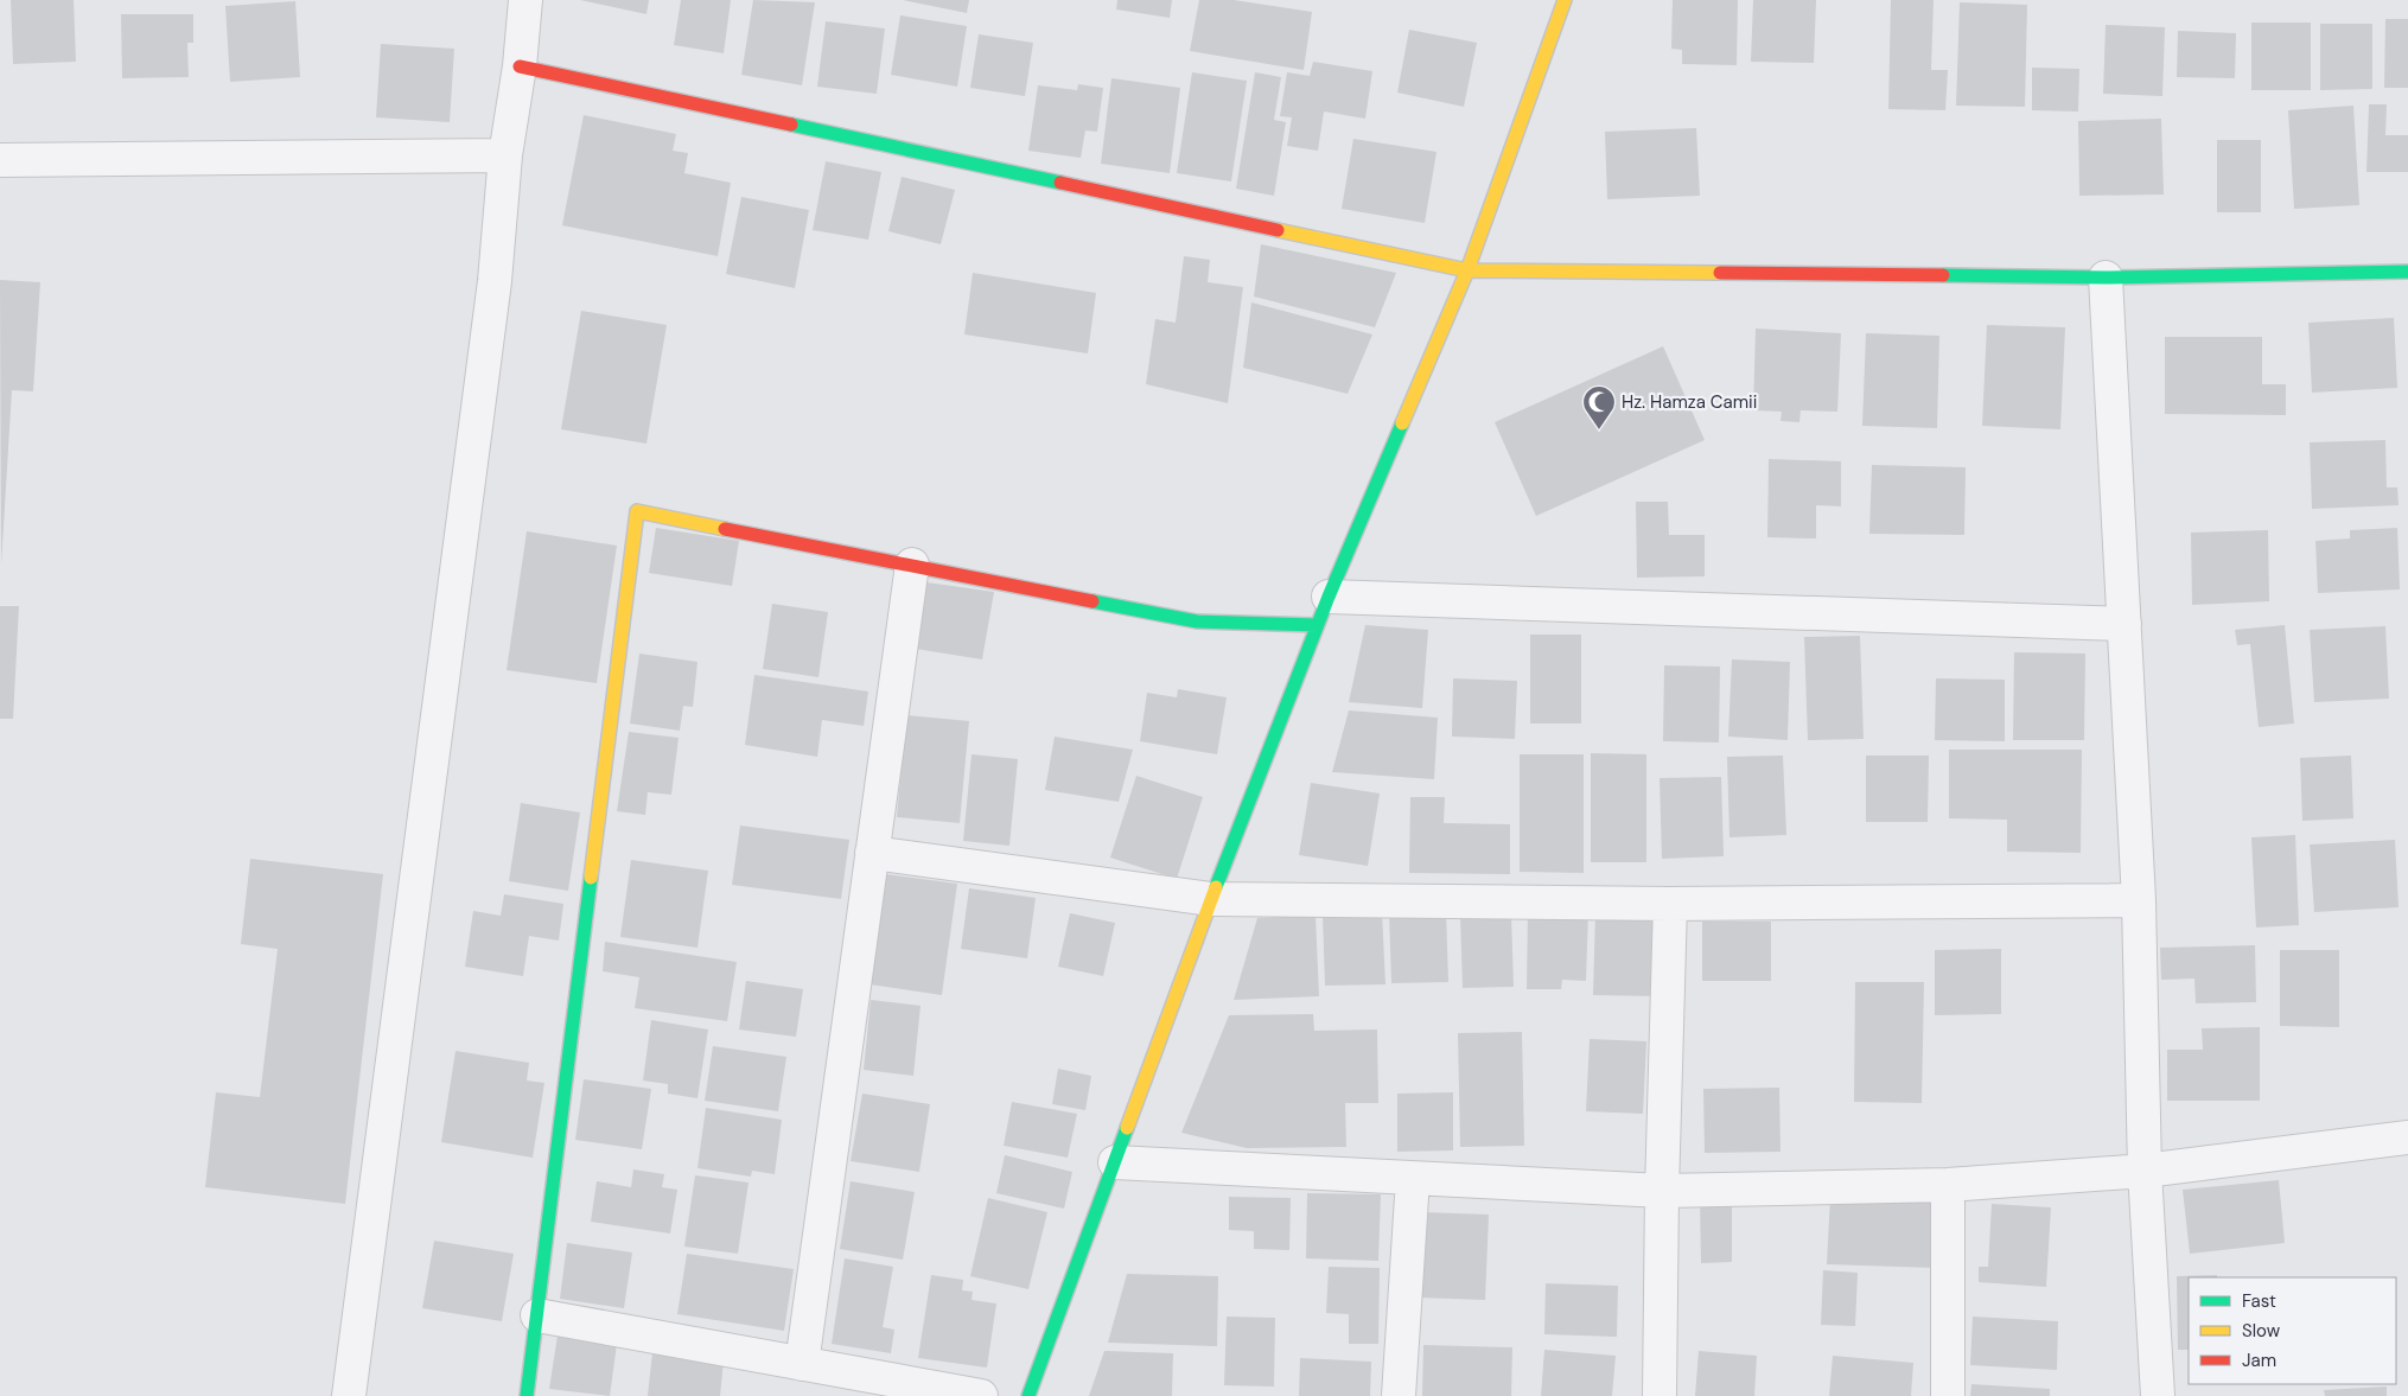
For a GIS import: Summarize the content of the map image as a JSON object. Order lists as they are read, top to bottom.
{
  "places": {
    "mosque": ["Hz. Hamza Camii"]
  },
  "legend": ["Fast", "Slow", "Jam"]
}
